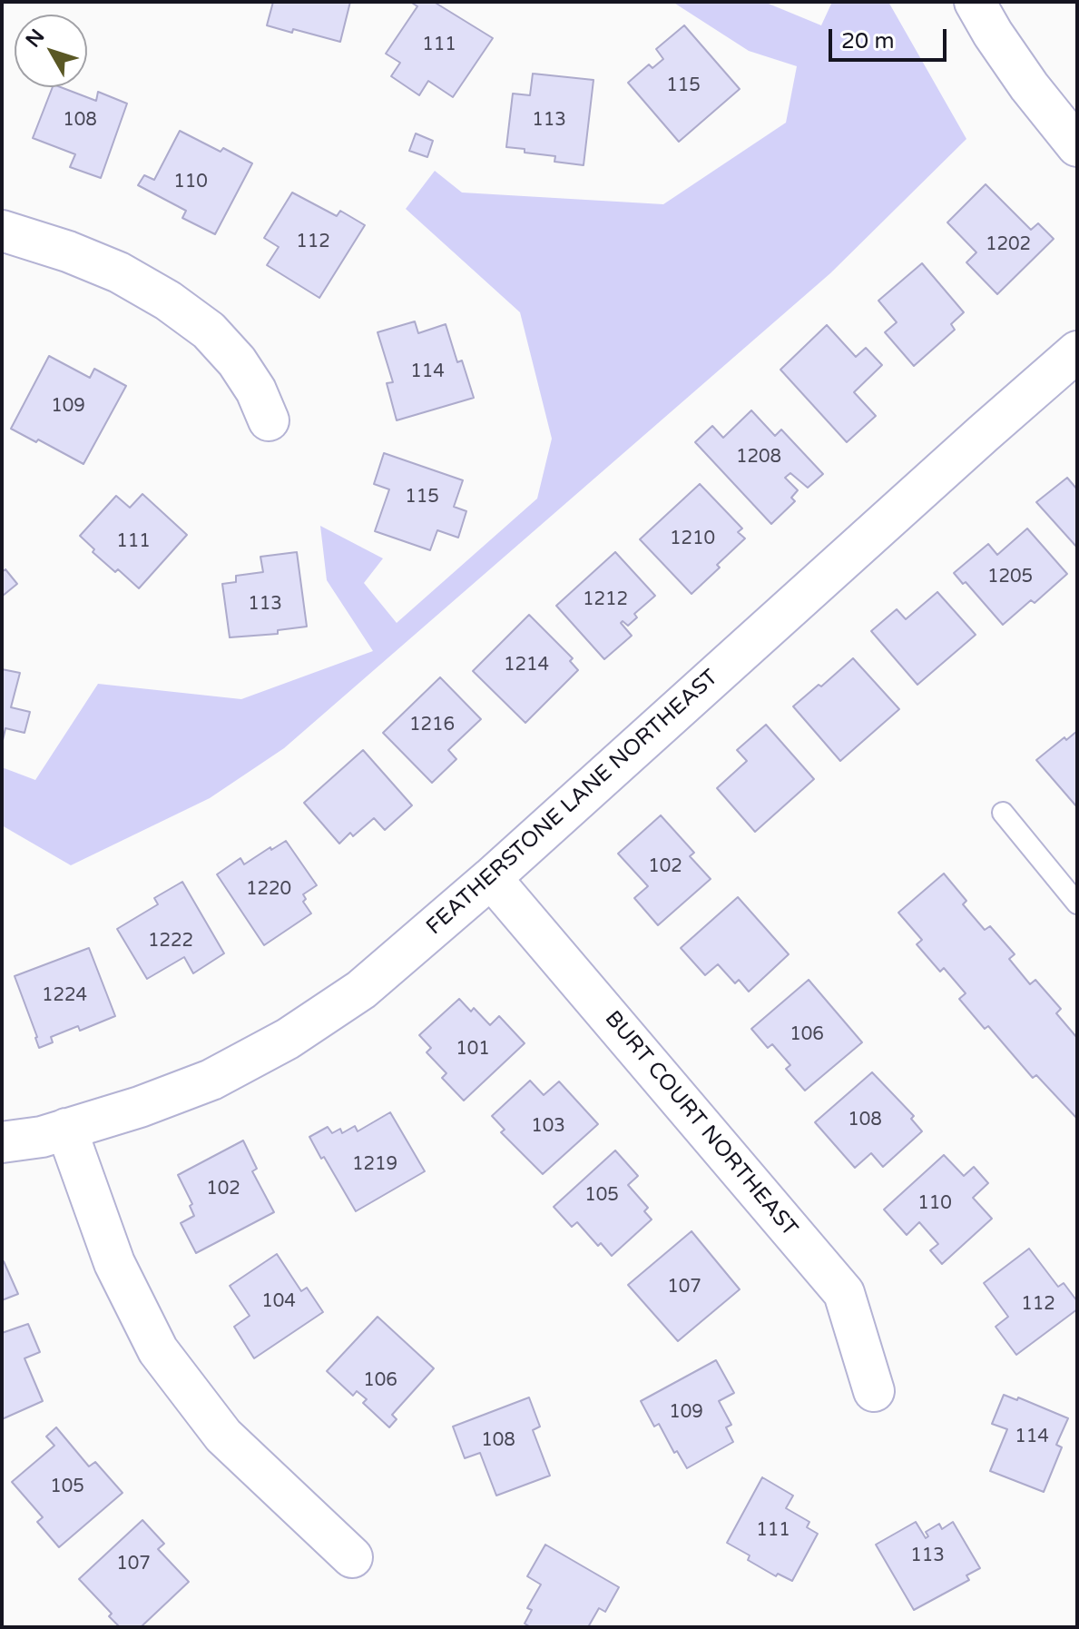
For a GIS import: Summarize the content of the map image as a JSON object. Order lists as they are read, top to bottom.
{
  "streets": {
    "street": ["FEATHERSTONE LANE NORTHEAST", "BURT COURT NORTHEAST"]
  },
  "crossings": [
    ["FEATHERSTONE LANE NORTHEAST", "BURT COURT NORTHEAST"]
  ],
  "house_numbers": [
    "111",
    "115",
    "108",
    "113",
    "110",
    "112",
    "1202",
    "114",
    "109",
    "1208",
    "115",
    "1210",
    "111",
    "1205",
    "1212",
    "113",
    "1214",
    "1216",
    "102",
    "1220",
    "1222",
    "1224",
    "106",
    "101",
    "108",
    "103",
    "1219",
    "102",
    "105",
    "110",
    "107",
    "104",
    "112",
    "106",
    "109",
    "114",
    "108",
    "105",
    "111",
    "113",
    "107"
  ],
  "scale_bar": "20 m",
  "north": "top left"
}
